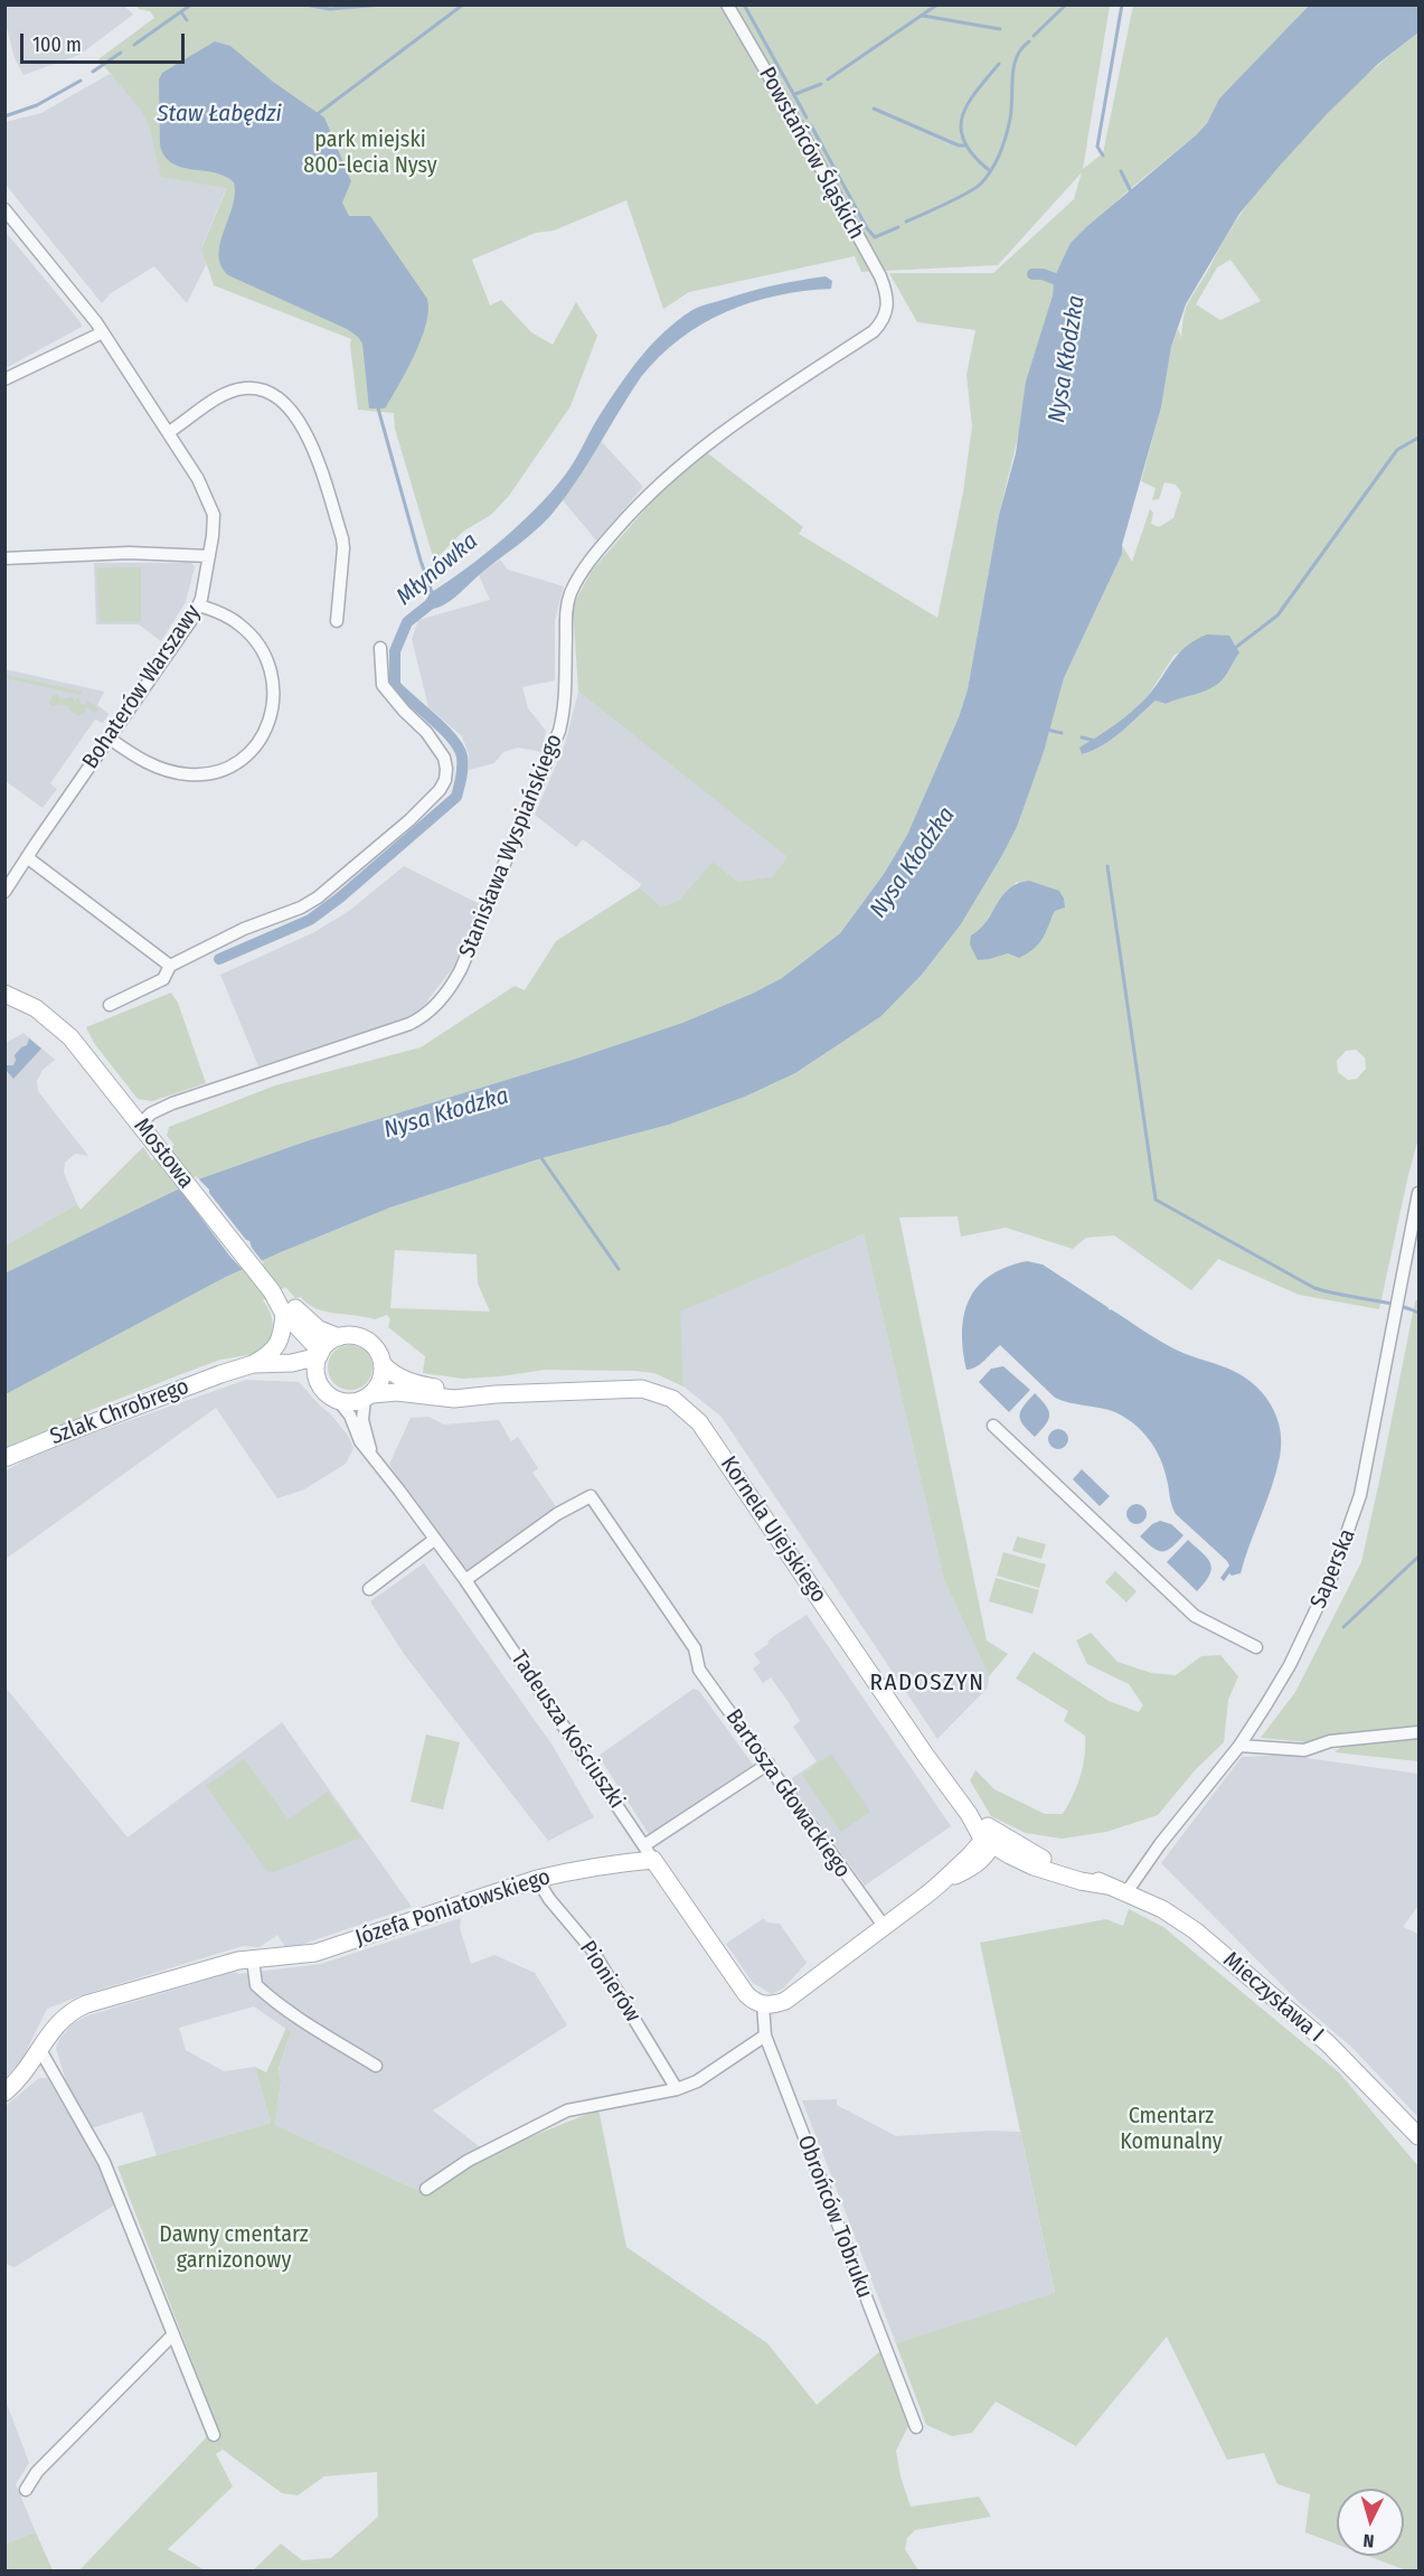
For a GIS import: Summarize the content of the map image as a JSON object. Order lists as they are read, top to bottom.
{
  "streets": {
    "main road": [
      "Mostowa",
      "Szlak Chrobrego",
      "Kornela Ujejskiego",
      "Tadeusza Kościuszki",
      "Józefa Poniatowskiego",
      "Mieczysława I"
    ],
    "street": [
      "Powstańców Śląskich",
      "Bohaterów Warszawy",
      "Stanisława Wyspiańskiego",
      "Saperska",
      "Bartosza Głowackiego",
      "Pionierów",
      "Obrońców Tobruku"
    ]
  },
  "crossings": [
    ["Powstańców Śląskich", "Stanisława Wyspiańskiego"],
    ["Stanisława Wyspiańskiego", "Mostowa"],
    ["Mostowa", "Szlak Chrobrego"],
    ["Mostowa", "Kornela Ujejskiego"],
    ["Mostowa", "Tadeusza Kościuszki"],
    ["Szlak Chrobrego", "Kornela Ujejskiego"],
    ["Szlak Chrobrego", "Tadeusza Kościuszki"],
    ["Kornela Ujejskiego", "Tadeusza Kościuszki"],
    ["Kornela Ujejskiego", "Mieczysława I"],
    ["Saperska", "Mieczysława I"],
    ["Tadeusza Kościuszki", "Bartosza Głowackiego"],
    ["Tadeusza Kościuszki", "Józefa Poniatowskiego"],
    ["Tadeusza Kościuszki", "Obrońców Tobruku"],
    ["Józefa Poniatowskiego", "Pionierów"]
  ],
  "districts": ["RADOSZYN"],
  "water": ["Staw Łabędzi", "Nysa Kłodzka", "Młynówka"],
  "parks": ["park miejski 800-lecia Nysy", "Cmentarz Komunalny", "Dawny cmentarz garnizonowy"],
  "scale_bar": "100 m",
  "north": "bottom"
}
